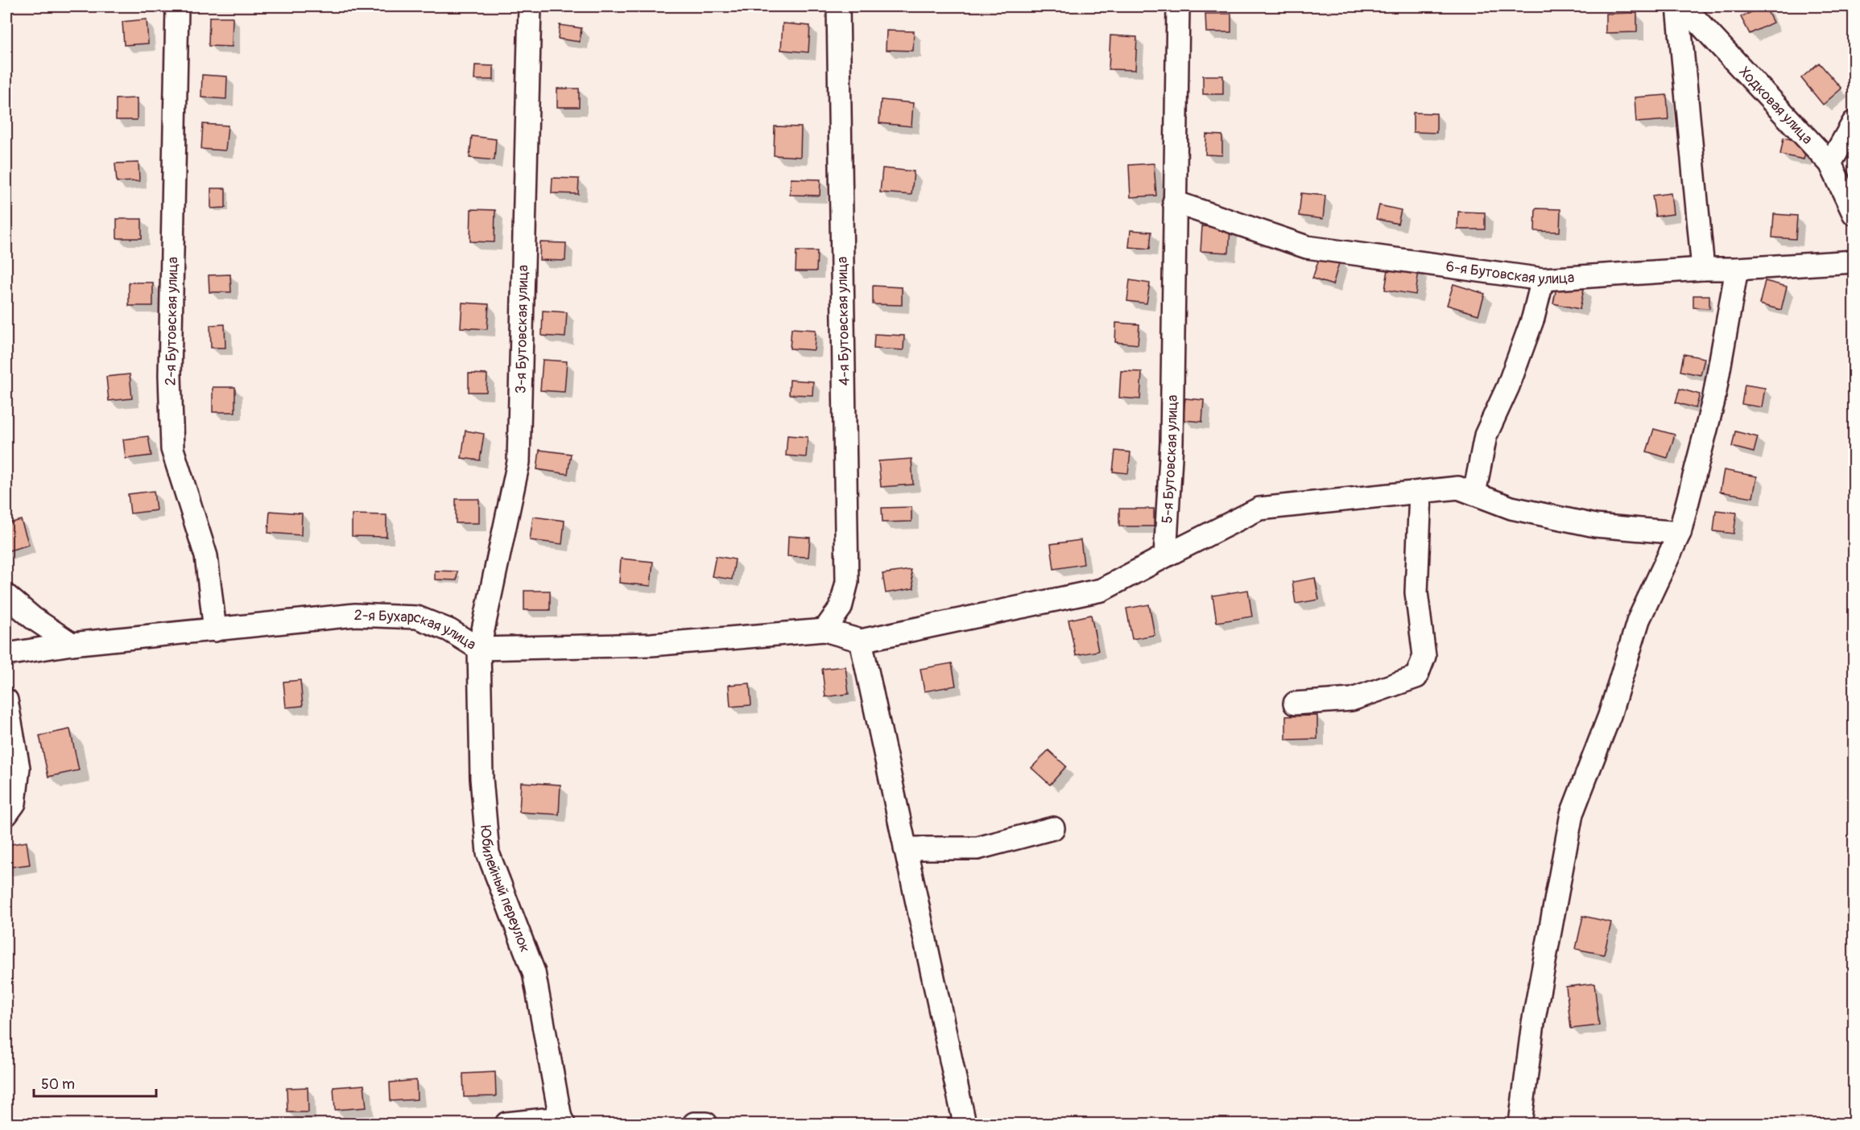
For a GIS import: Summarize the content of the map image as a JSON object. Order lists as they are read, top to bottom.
{
  "streets": {
    "street": [
      "Ходковая улица",
      "6-я Бутовская улица",
      "2-я Бутовская улица",
      "4-я Бутовская улица",
      "3-я Бутовская улица",
      "5-я Бутовская улица",
      "2-я Бухарская улица",
      "Юбилейный переулок"
    ]
  },
  "crossings": [
    ["6-я Бутовская улица", "5-я Бутовская улица"],
    ["2-я Бутовская улица", "2-я Бухарская улица"],
    ["4-я Бутовская улица", "2-я Бухарская улица"],
    ["3-я Бутовская улица", "2-я Бухарская улица"],
    ["3-я Бутовская улица", "Юбилейный переулок"],
    ["2-я Бухарская улица", "Юбилейный переулок"]
  ],
  "scale_bar": "50 m"
}
